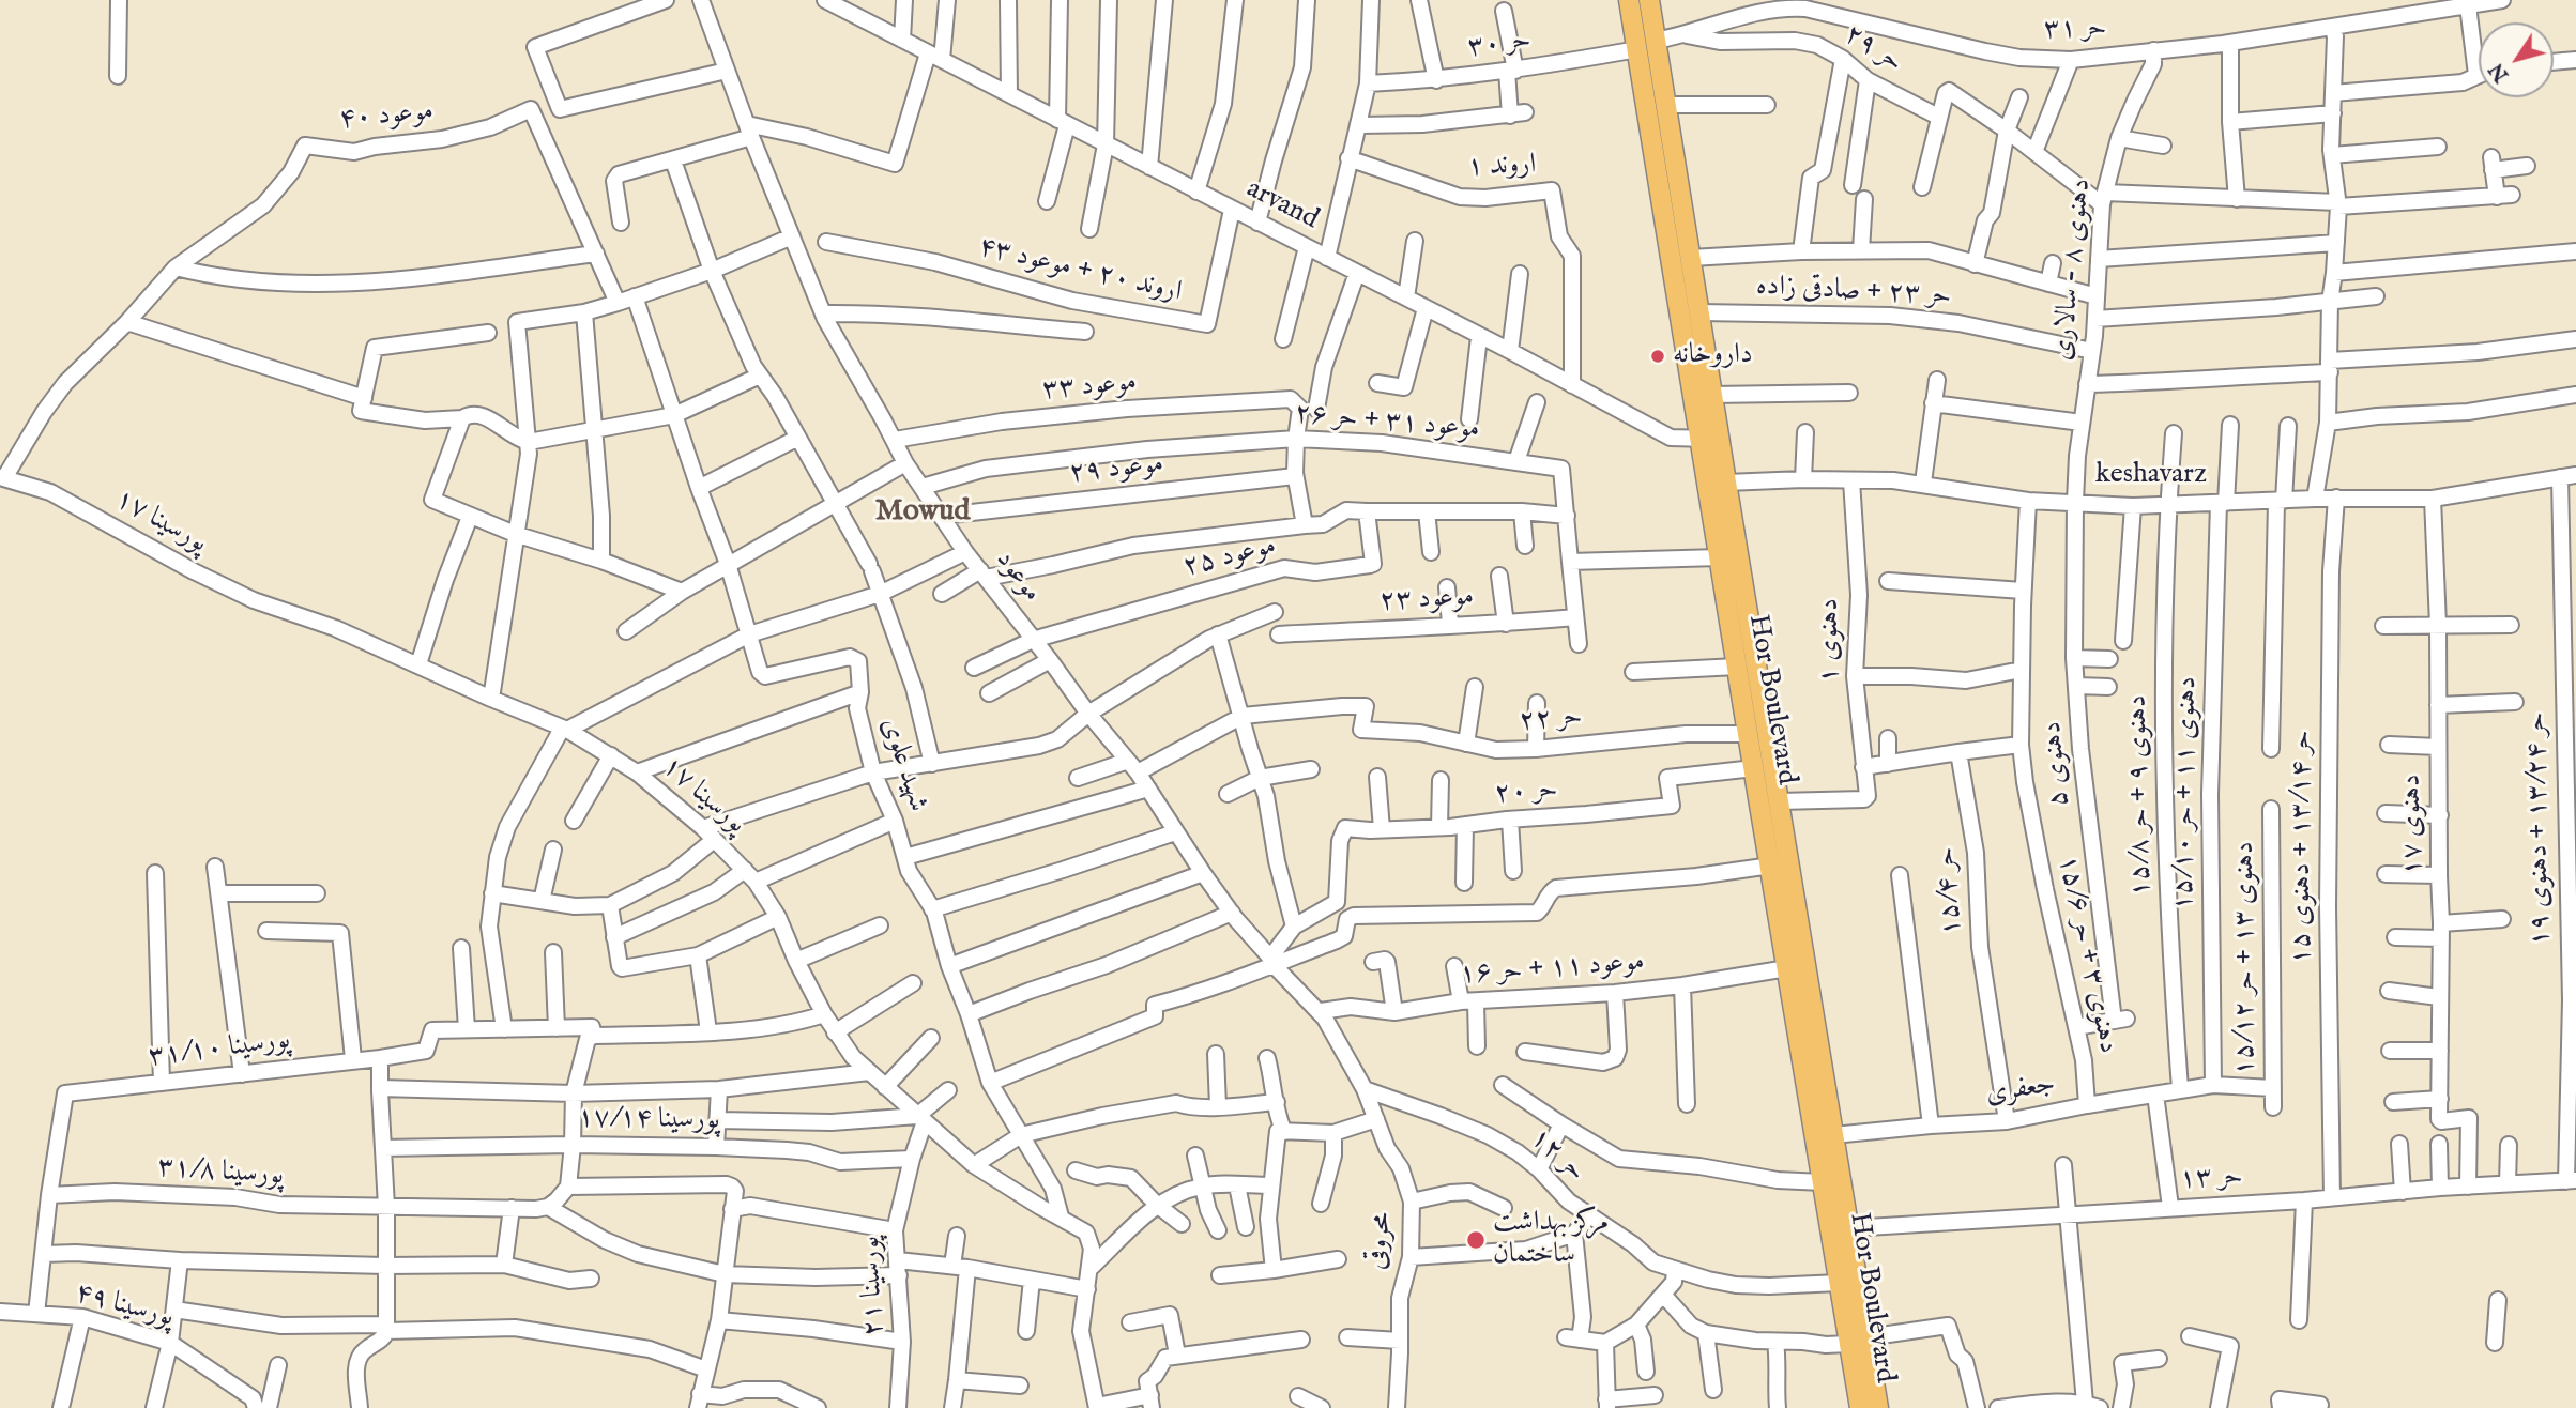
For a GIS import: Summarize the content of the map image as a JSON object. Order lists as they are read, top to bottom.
{
  "streets": {
    "main road": ["Hor Boulevard"],
    "street": [
      "حر ۳۱",
      "حر ۳۰",
      "حر ۲۹",
      "موعود ۴۰",
      "اروند ۱",
      "arvand",
      "دهنوی ۸ - سالاری",
      "اروند ۲۰ + موعود ۴۳",
      "حر ۲۳ + صادقی زاده",
      "موعود ۳۳",
      "موعود ۳۱ + حر ۲۶",
      "موعود ۲۹",
      "keshavarz",
      "پورسینا ۱۷",
      "موعود ۲۵",
      "موعود",
      "موعود ۲۳",
      "دهنوی ۱",
      "حر ۲۲",
      "دهنوی ۵",
      "شهید علوی",
      "حر ۲۰",
      "دهنوی ۱۱ + حر ۱۵/۱۰",
      "دهنوی ۹ + حر ۱۵/۸",
      "دهنوی ۱۷",
      "حر ۱۳/۲۴ + دهنوی ۱۹",
      "حر ۱۳/۱۴ + دهنوی ۱۵",
      "حر ۱۵/۴",
      "دهنوی ۳ + حر ۱۵/۶",
      "دهنوی ۱۳ + حر ۱۵/۱۲",
      "موعود ۱۱ + حر ۱۶",
      "پورسینا ۳۱/۱۰",
      "جعفری",
      "پورسینا ۱۷/۱۴",
      "حر ۱۲",
      "پورسینا ۳۱/۸",
      "حر ۱۳",
      "محروقی",
      "پورسینا ۲۱",
      "پورسینا ۴۹"
    ]
  },
  "crossings": [
    ["حر ۳۱", "حر ۲۹"],
    ["حر ۳۱", "دهنوی ۸ - سالاری"],
    ["حر ۳۱", "Hor Boulevard"],
    ["حر ۳۰", "Hor Boulevard"],
    ["اروند ۱", "arvand"],
    ["arvand", "اروند ۲۰ + موعود ۴۳"],
    ["arvand", "Hor Boulevard"],
    ["دهنوی ۸ - سالاری", "حر ۲۳ + صادقی زاده"],
    ["دهنوی ۸ - سالاری", "keshavarz"],
    ["دهنوی ۸ - سالاری", "دهنوی ۵"],
    ["حر ۲۳ + صادقی زاده", "Hor Boulevard"],
    ["موعود ۳۳", "موعود ۲۵"],
    ["موعود ۳۳", "موعود"],
    ["موعود ۳۱ + حر ۲۶", "موعود ۲۵"],
    ["موعود ۳۱ + حر ۲۶", "موعود"],
    ["موعود ۳۱ + حر ۲۶", "موعود ۲۳"],
    ["موعود ۲۹", "موعود ۲۵"],
    ["موعود ۲۹", "موعود"],
    ["keshavarz", "دهنوی ۱"],
    ["keshavarz", "Hor Boulevard"],
    ["keshavarz", "دهنوی ۵"],
    ["keshavarz", "دهنوی ۱۱ + حر ۱۵/۱۰"],
    ["keshavarz", "دهنوی ۹ + حر ۱۵/۸"],
    ["keshavarz", "دهنوی ۱۷"],
    ["keshavarz", "حر ۱۳/۲۴ + دهنوی ۱۹"],
    ["keshavarz", "حر ۱۳/۱۴ + دهنوی ۱۵"],
    ["keshavarz", "دهنوی ۳ + حر ۱۵/۶"],
    ["پورسینا ۱۷", "شهید علوی"],
    ["پورسینا ۱۷", "پورسینا ۲۱"],
    ["موعود ۲۵", "موعود"],
    ["موعود", "موعود ۱۱ + حر ۱۶"],
    ["موعود", "حر ۱۲"],
    ["موعود", "محروقی"],
    ["دهنوی ۱", "Hor Boulevard"],
    ["Hor Boulevard", "حر ۲۲"],
    ["Hor Boulevard", "حر ۲۰"],
    ["Hor Boulevard", "موعود ۱۱ + حر ۱۶"],
    ["Hor Boulevard", "جعفری"],
    ["Hor Boulevard", "حر ۱۲"],
    ["Hor Boulevard", "حر ۱۳"],
    ["دهنوی ۵", "دهنوی ۳ + حر ۱۵/۶"],
    ["دهنوی ۱۱ + حر ۱۵/۱۰", "جعفری"],
    ["دهنوی ۹ + حر ۱۵/۸", "جعفری"],
    ["حر ۱۳/۲۴ + دهنوی ۱۹", "حر ۱۳"],
    ["حر ۱۳/۱۴ + دهنوی ۱۵", "حر ۱۳"],
    ["حر ۱۵/۴", "جعفری"],
    ["دهنوی ۳ + حر ۱۵/۶", "جعفری"],
    ["دهنوی ۱۳ + حر ۱۵/۱۲", "جعفری"],
    ["پورسینا ۳۱/۱۰", "پورسینا ۳۱/۸"],
    ["پورسینا ۱۷/۱۴", "پورسینا ۲۱"],
    ["حر ۱۲", "محروقی"]
  ],
  "districts": ["Mowud"],
  "places": ["داروخانه", "مرکز بهداشت ساختمان"],
  "north": "bottom left"
}
